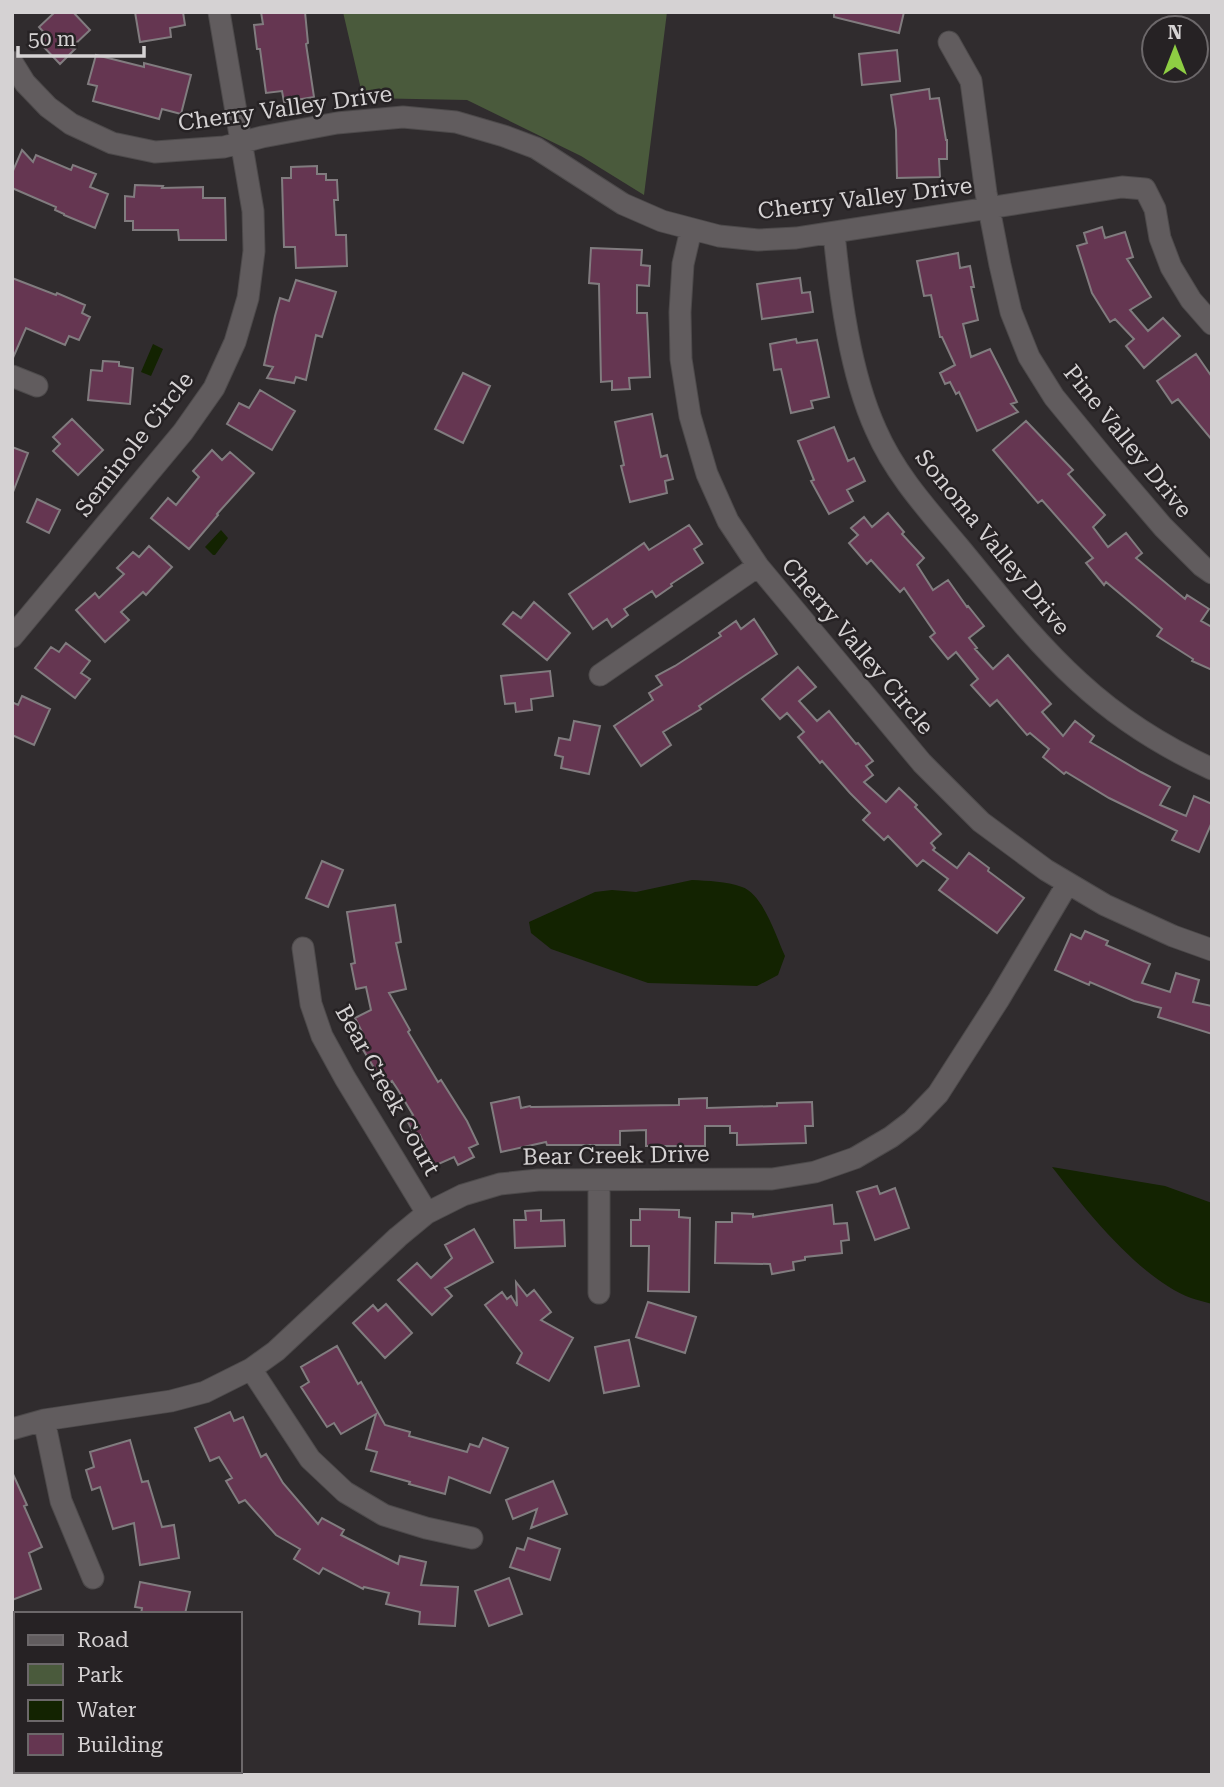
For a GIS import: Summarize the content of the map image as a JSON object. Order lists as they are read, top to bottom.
{
  "streets": {
    "street": [
      "Cherry Valley Drive",
      "Pine Valley Drive",
      "Seminole Circle",
      "Sonoma Valley Drive",
      "Cherry Valley Circle",
      "Bear Creek Court",
      "Bear Creek Drive"
    ]
  },
  "crossings": [
    ["Cherry Valley Drive", "Pine Valley Drive"],
    ["Cherry Valley Drive", "Seminole Circle"],
    ["Cherry Valley Drive", "Sonoma Valley Drive"],
    ["Cherry Valley Drive", "Cherry Valley Circle"],
    ["Cherry Valley Circle", "Bear Creek Drive"],
    ["Bear Creek Court", "Bear Creek Drive"]
  ],
  "legend": [
    "Road",
    "Park",
    "Water",
    "Building"
  ],
  "scale_bar": "50 m",
  "north": "top"
}
